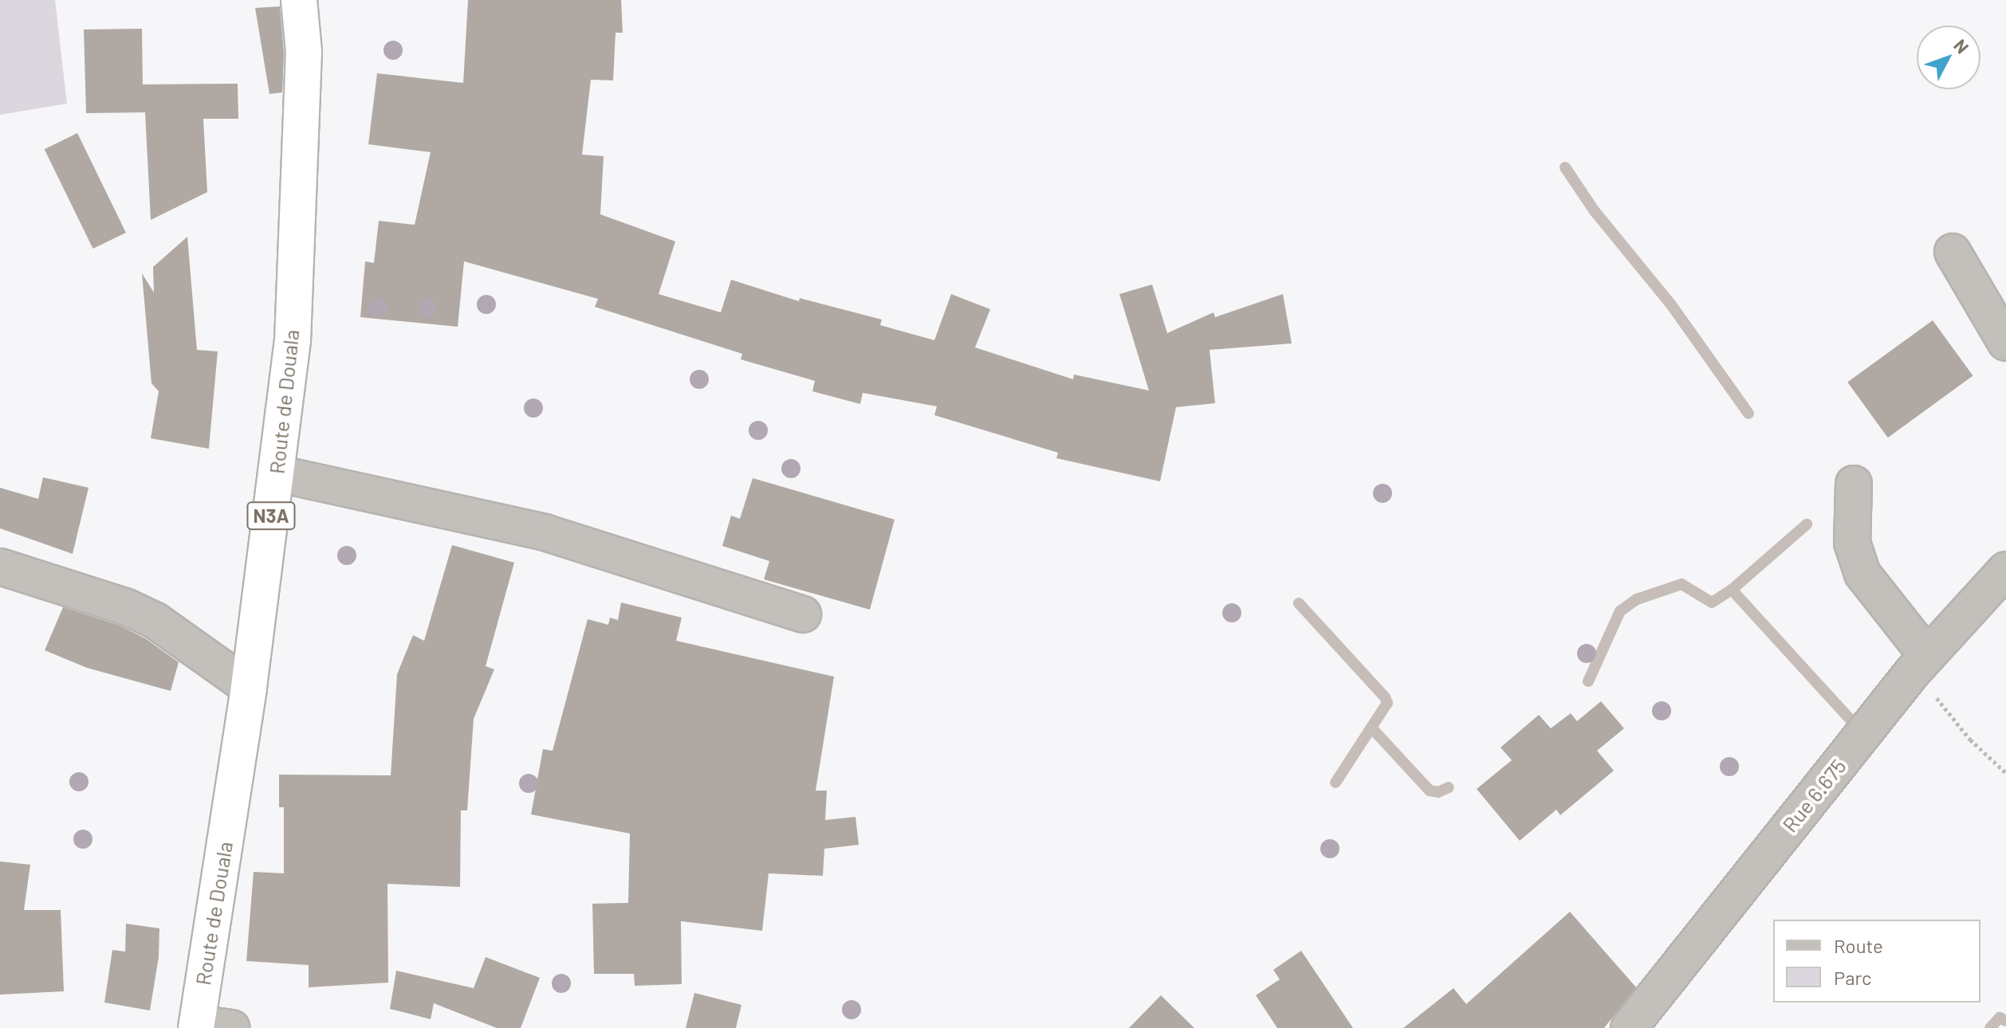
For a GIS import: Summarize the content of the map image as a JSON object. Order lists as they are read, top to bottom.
{
  "streets": {
    "highway": ["Route de Douala", "N3A"],
    "street": ["Rue 6.675"]
  },
  "legend": ["Route", "Parc"],
  "north": "top right"
}
